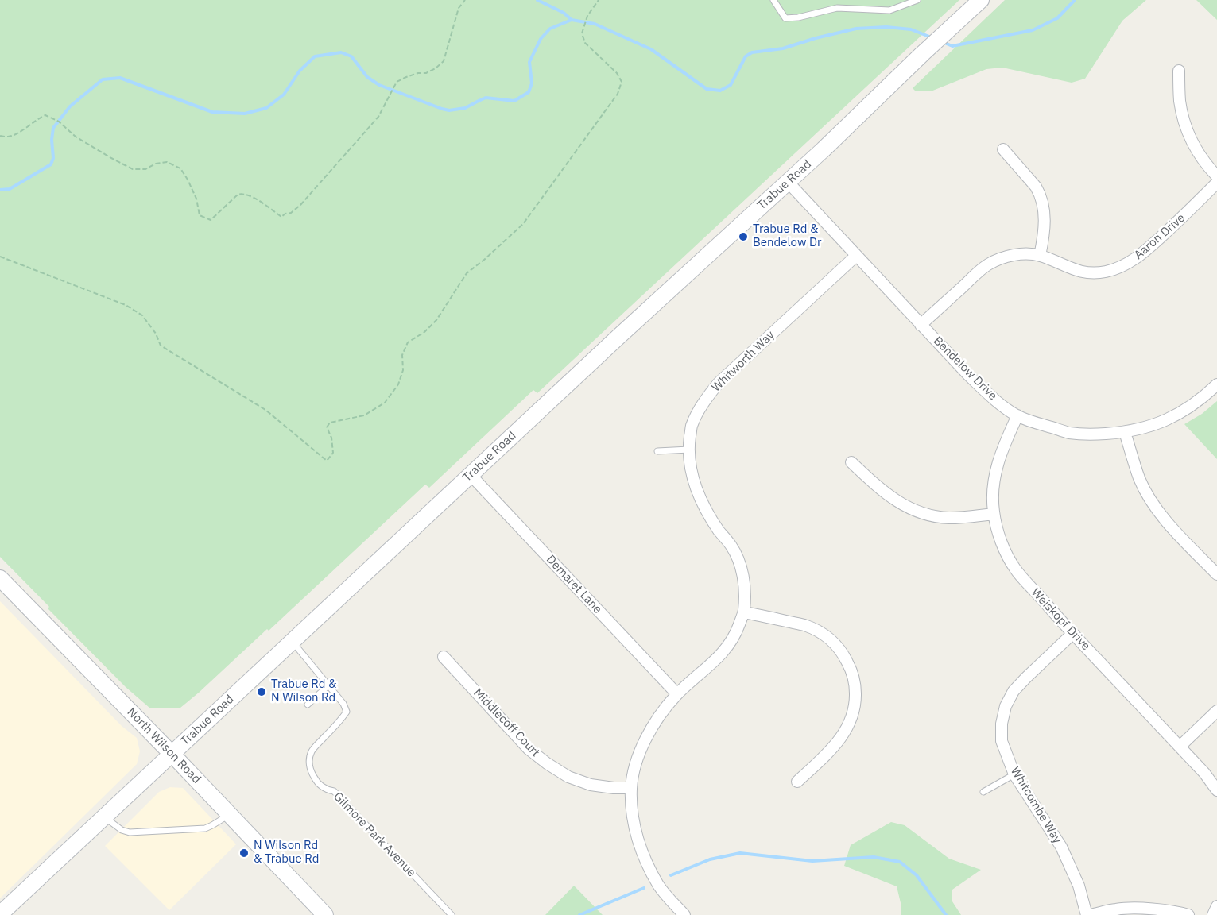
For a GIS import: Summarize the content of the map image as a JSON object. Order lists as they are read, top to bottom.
{
  "streets": {
    "main road": ["Trabue Road", "North Wilson Road"],
    "street": [
      "Aaron Drive",
      "Whitworth Way",
      "Bendelow Drive",
      "Demaret Lane",
      "Weiskopf Drive",
      "Middlecoff Court",
      "Whitcombe Way"
    ],
    "lane": ["Gilmore Park Avenue"]
  },
  "crossings": [
    ["Trabue Road", "Bendelow Drive"],
    ["Trabue Road", "Demaret Lane"],
    ["Trabue Road", "North Wilson Road"],
    ["Trabue Road", "Gilmore Park Avenue"],
    ["Aaron Drive", "Bendelow Drive"],
    ["Whitworth Way", "Bendelow Drive"],
    ["Whitworth Way", "Demaret Lane"],
    ["Whitworth Way", "Middlecoff Court"],
    ["Bendelow Drive", "Weiskopf Drive"],
    ["Weiskopf Drive", "Whitcombe Way"]
  ],
  "places": ["Trabue Rd & Bendelow Dr", "Trabue Rd & N Wilson Rd", "N Wilson Rd & Trabue Rd"]
}
